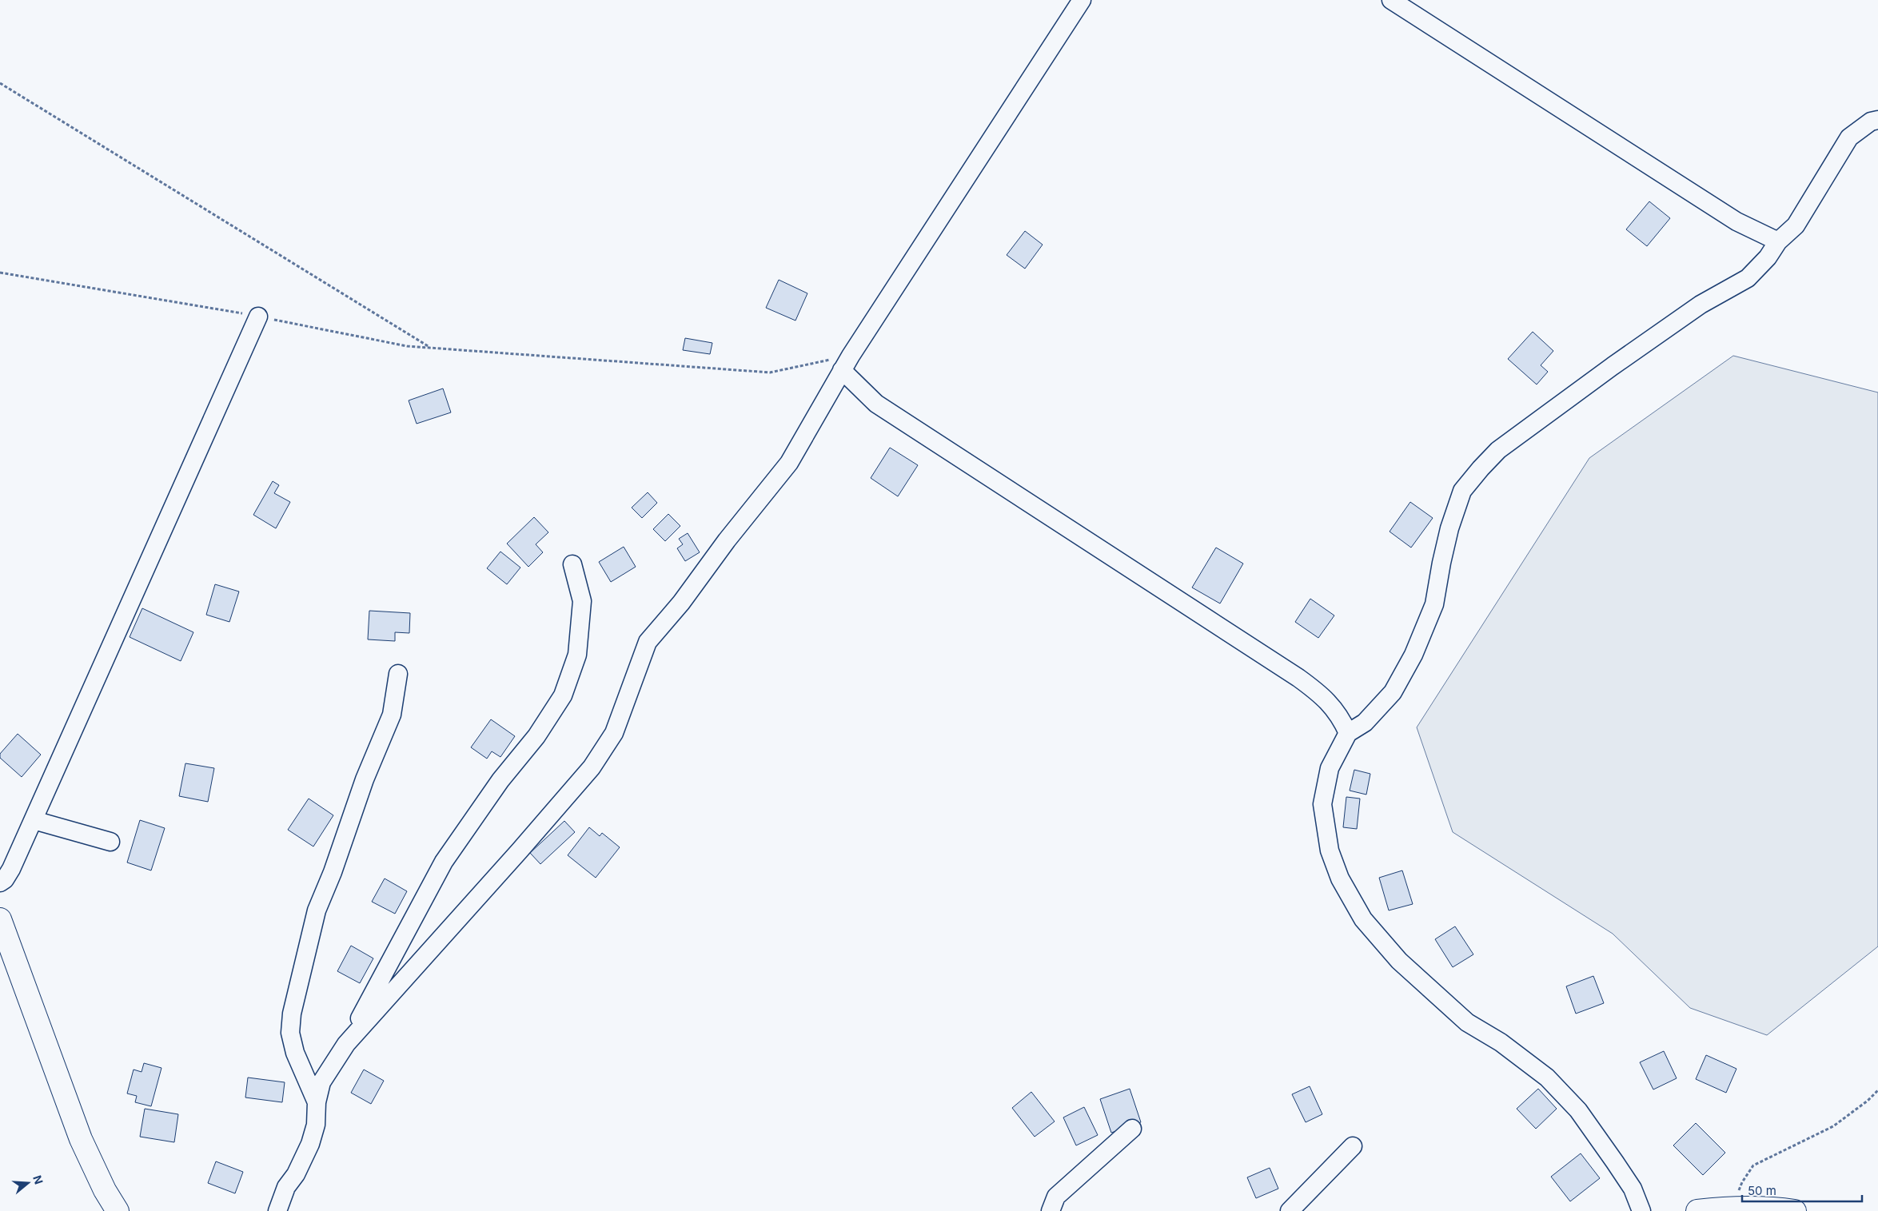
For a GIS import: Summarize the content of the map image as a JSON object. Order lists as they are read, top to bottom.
{
  "scale_bar": "50 m",
  "north": "right"
}
